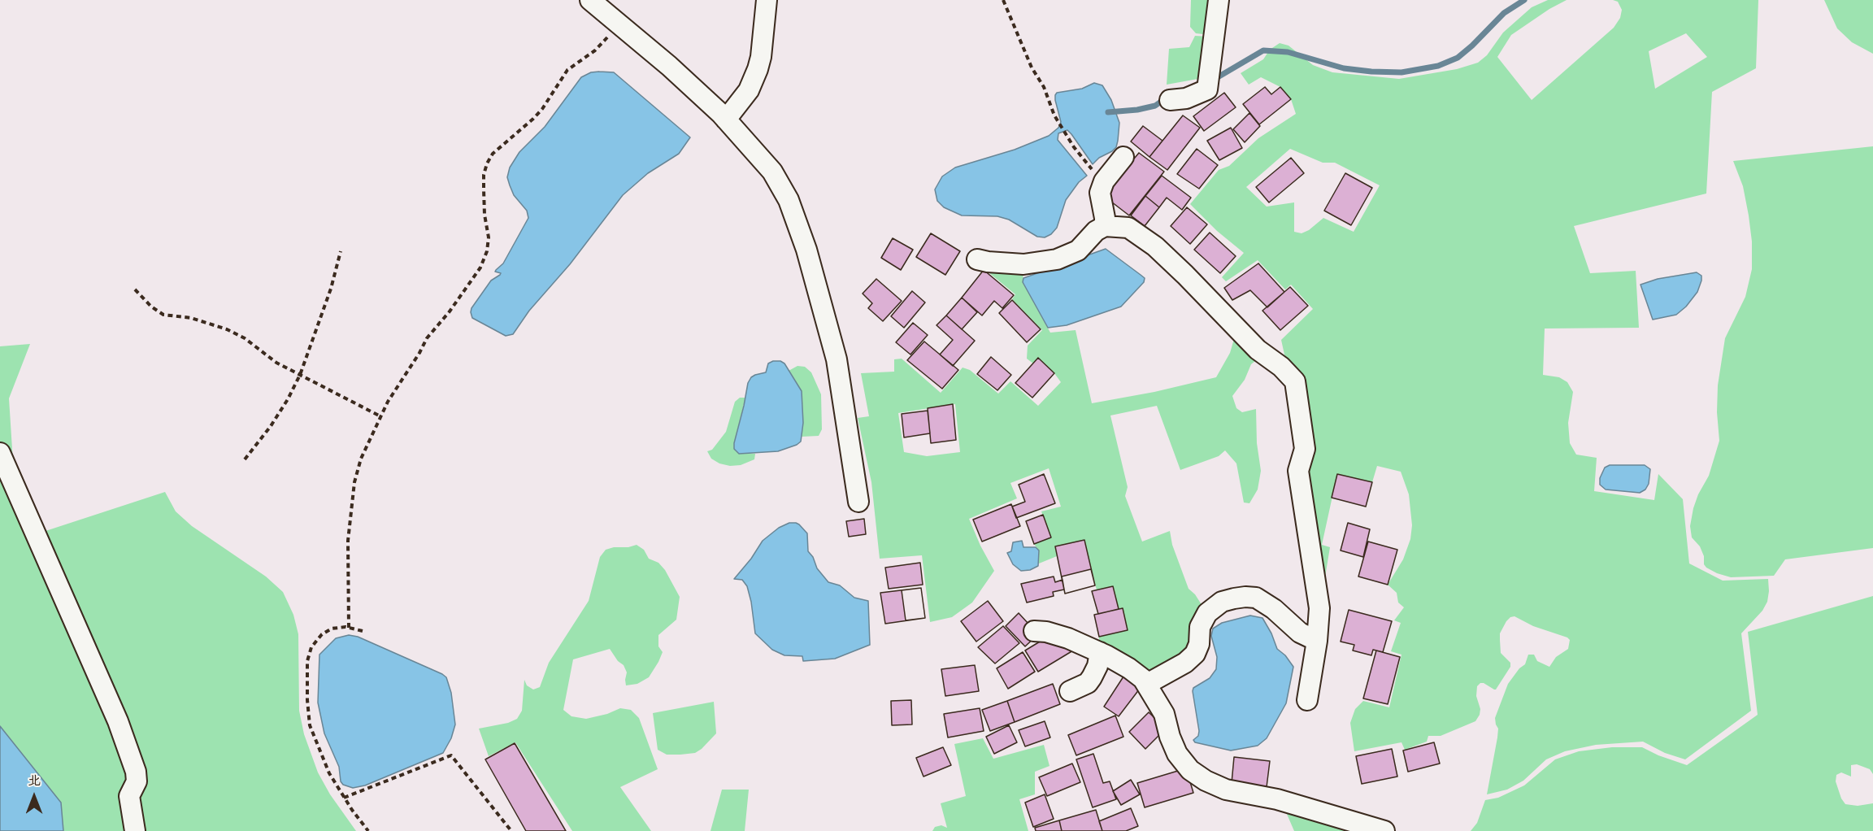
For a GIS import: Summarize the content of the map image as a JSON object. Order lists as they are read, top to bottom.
{
  "north": "top"
}
